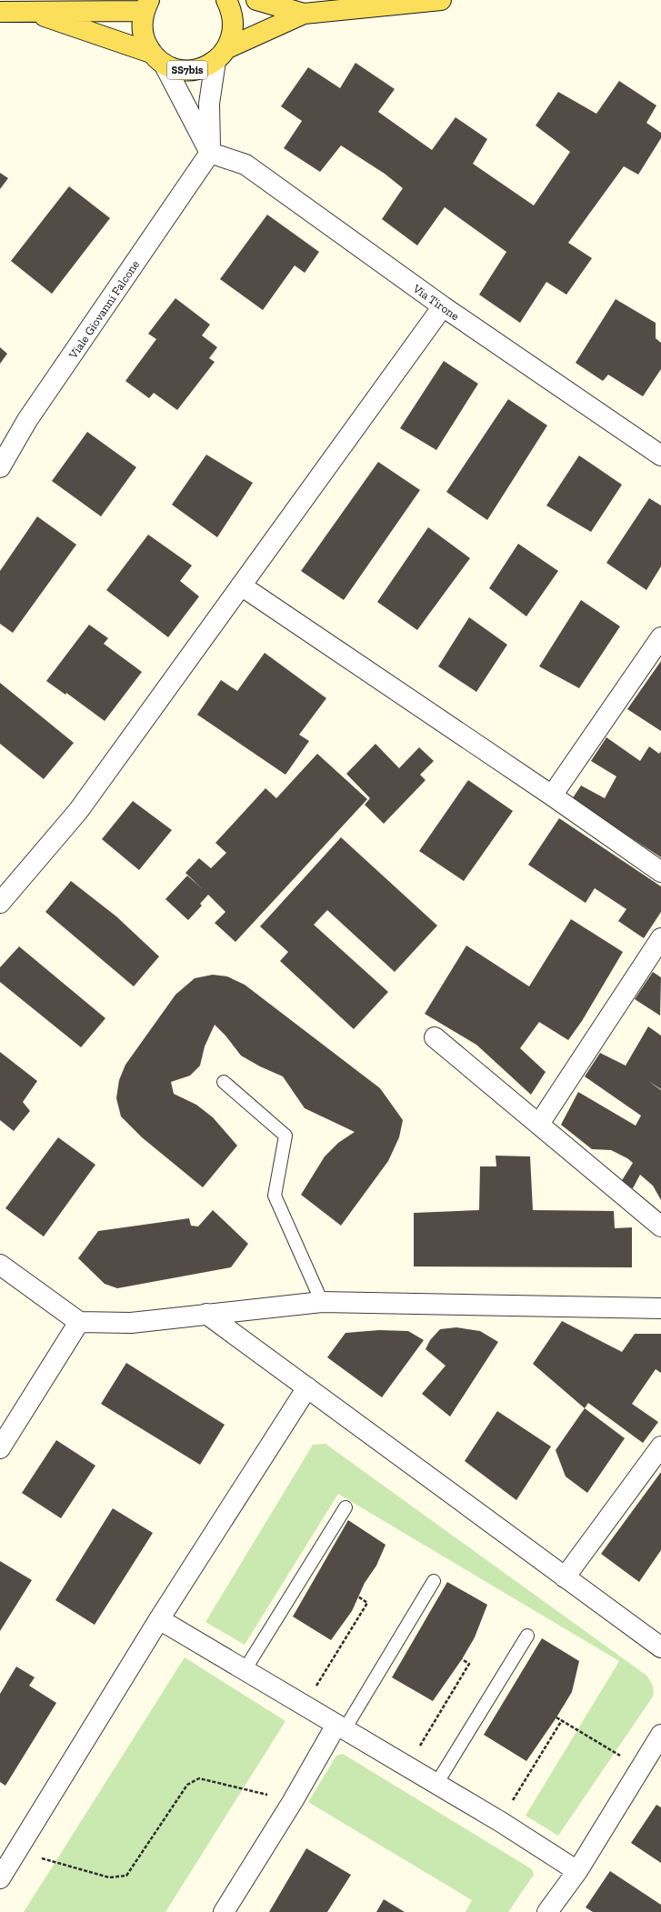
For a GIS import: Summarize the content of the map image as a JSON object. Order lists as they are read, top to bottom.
{
  "streets": {
    "main road": ["SS7bis"],
    "street": ["Via Tirone", "Viale Giovanni Falcone"]
  },
  "crossings": [
    ["Via Tirone", "Viale Giovanni Falcone"]
  ]
}
